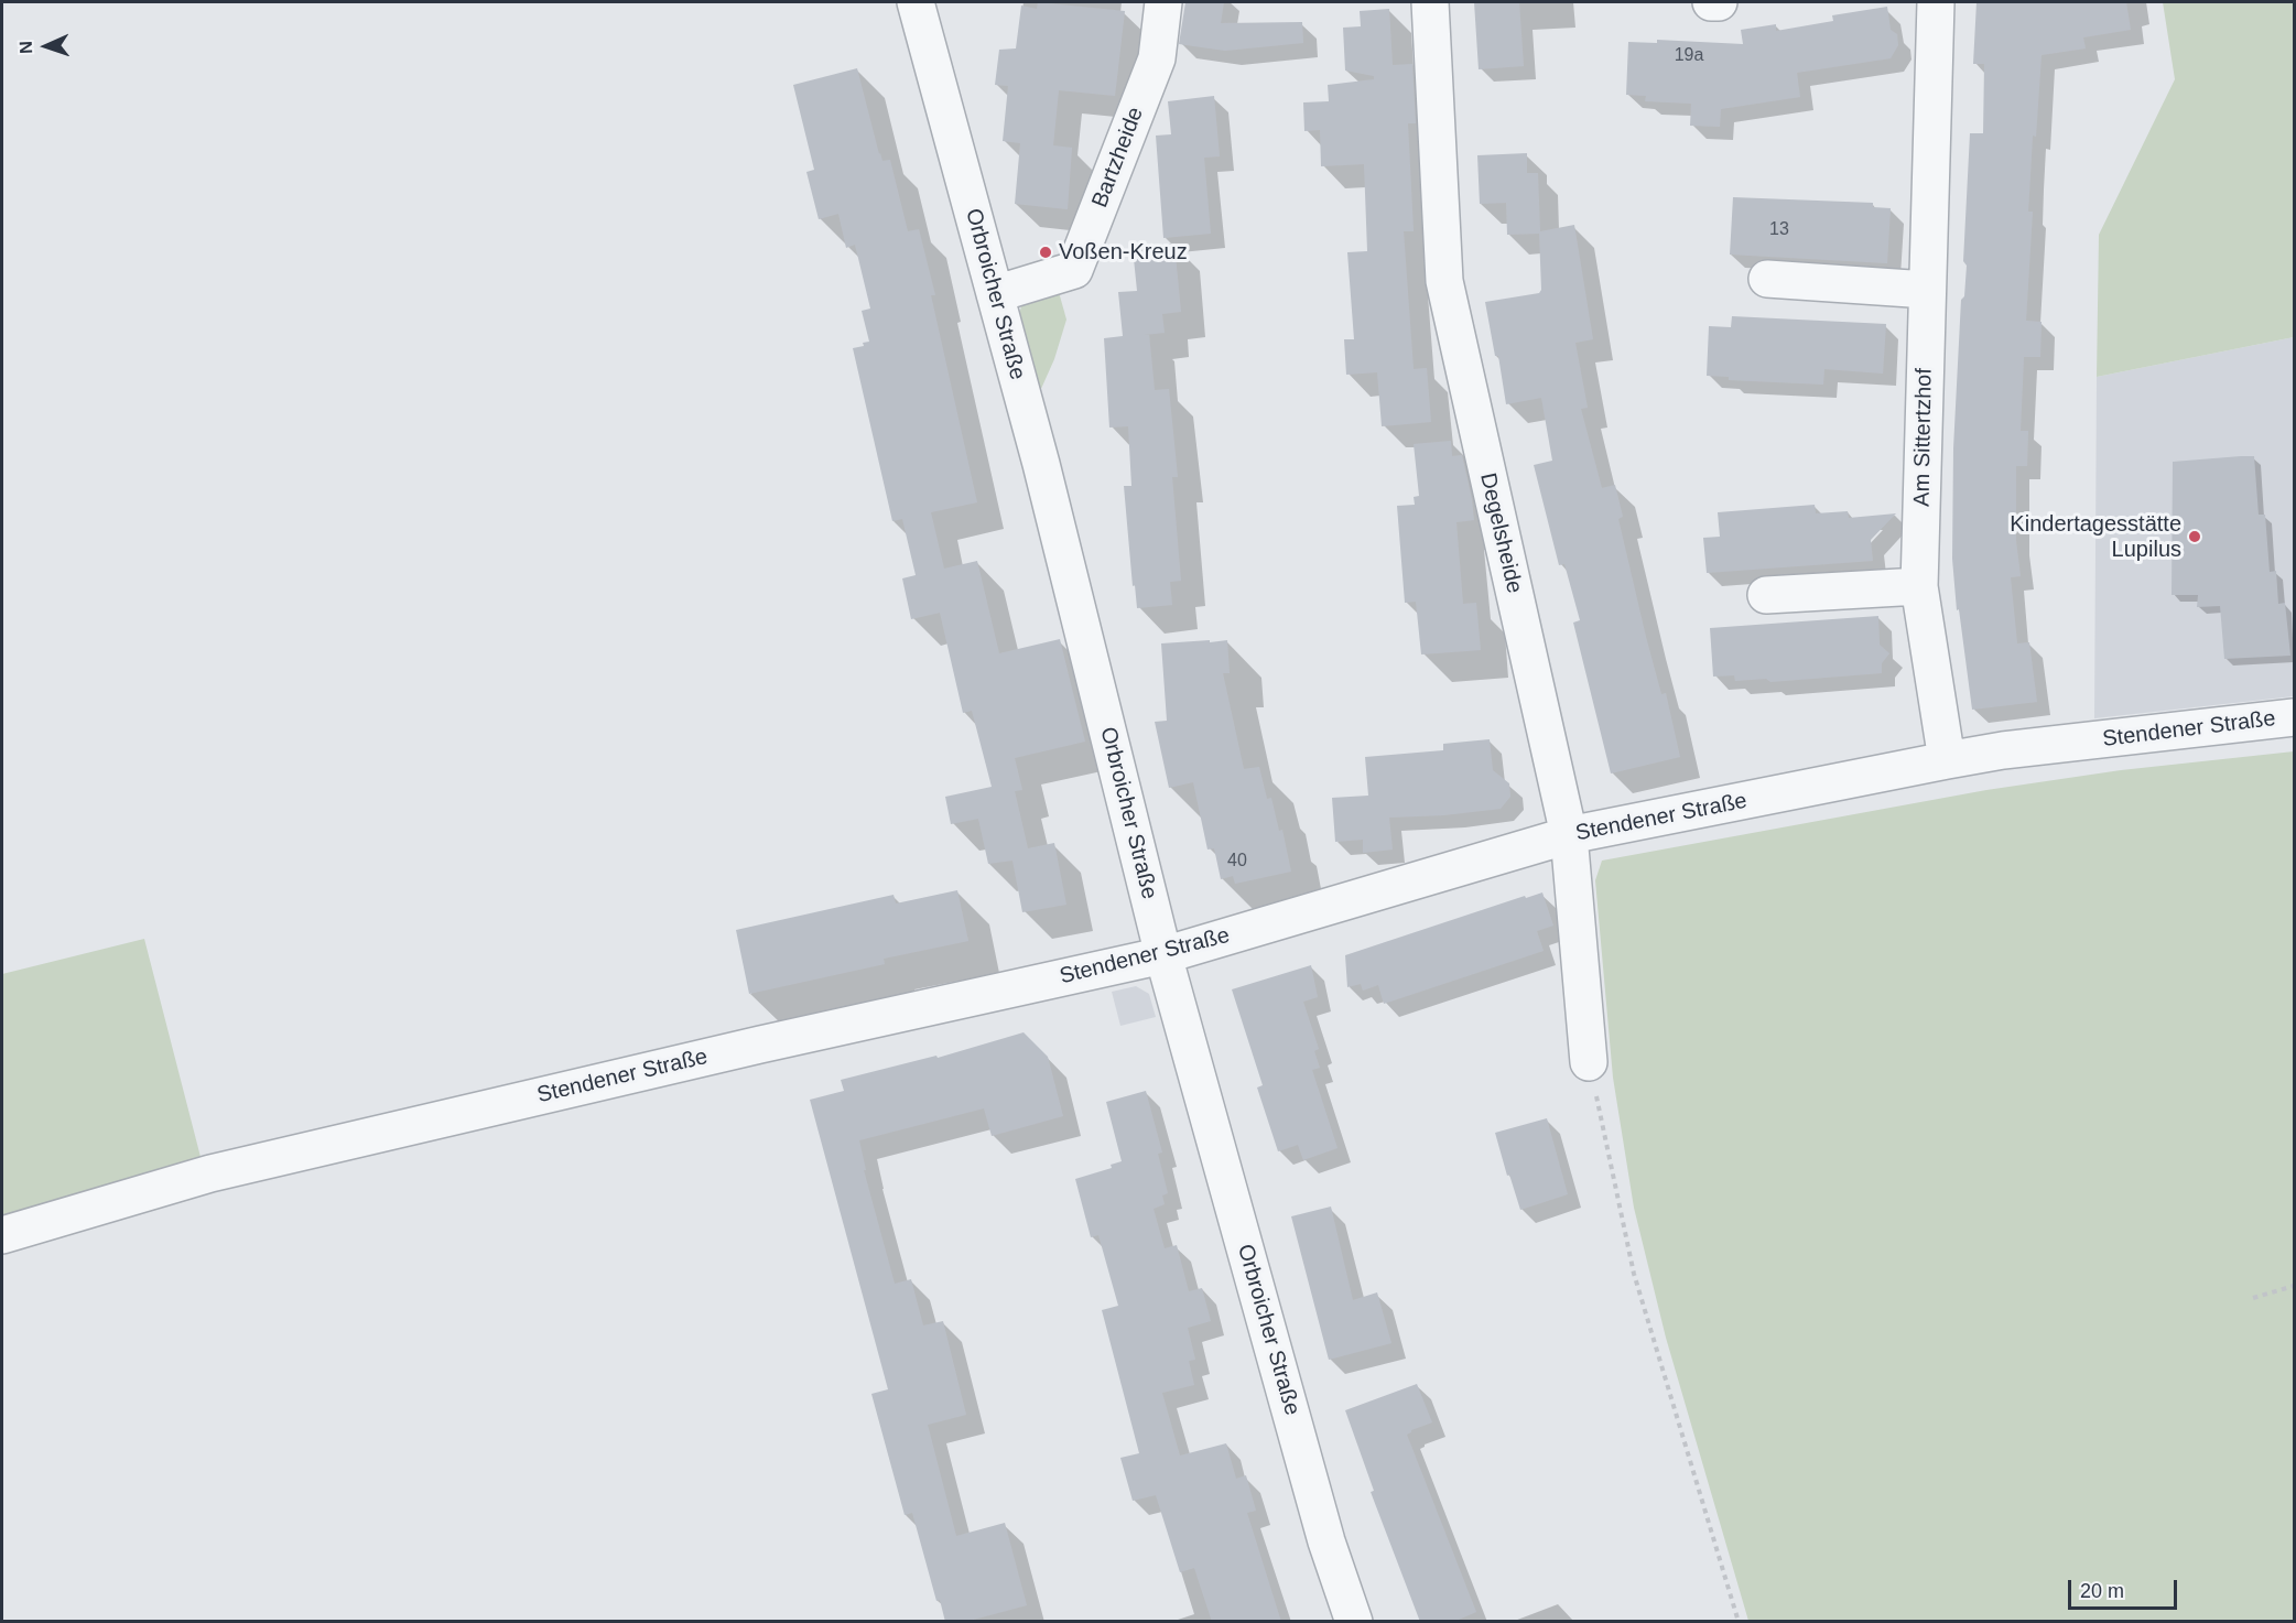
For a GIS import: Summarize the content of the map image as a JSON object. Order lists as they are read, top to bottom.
{
  "streets": {
    "street": [
      "Bartzheide",
      "Orbroicher Straße",
      "Am Sittertzhof",
      "Degelsheide",
      "Stendener Straße"
    ]
  },
  "crossings": [
    ["Bartzheide", "Orbroicher Straße"],
    ["Orbroicher Straße", "Stendener Straße"],
    ["Am Sittertzhof", "Stendener Straße"],
    ["Degelsheide", "Stendener Straße"]
  ],
  "places": ["Voßen-Kreuz", "Kindertagesstätte Lupilus"],
  "house_numbers": ["19a", "13", "40"],
  "scale_bar": "20 m",
  "north": "left"
}
